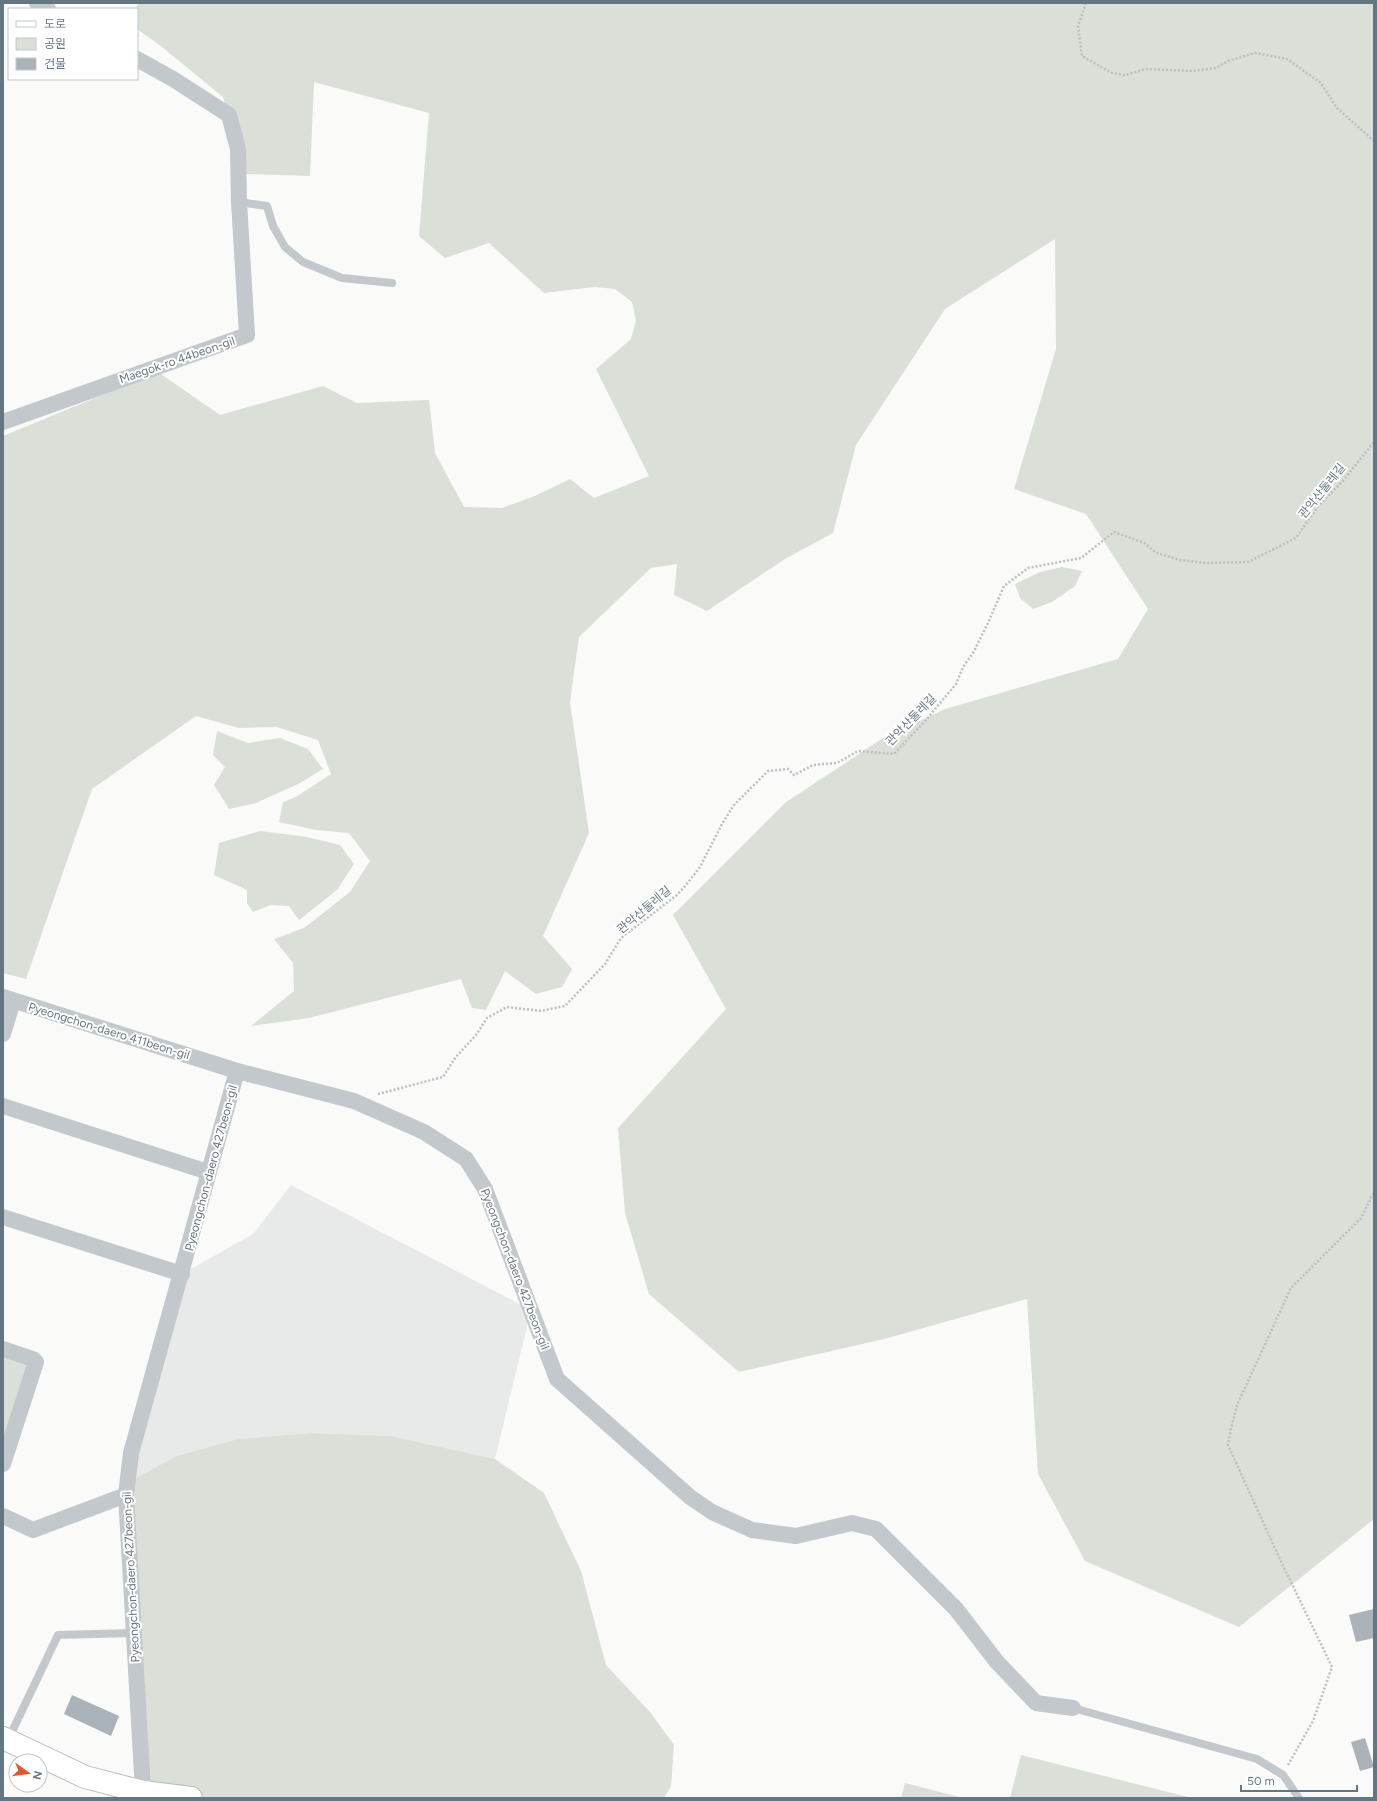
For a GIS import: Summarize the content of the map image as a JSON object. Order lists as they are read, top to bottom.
{
  "streets": {
    "street": ["Maegok-ro 44beon-gil", "Pyeongchon-daero 411beon-gil", "Pyeongchon-daero 427beon-gil"],
    "path": ["관악산둘레길"]
  },
  "crossings": [
    ["관악산둘레길", "Pyeongchon-daero 427beon-gil"],
    ["Pyeongchon-daero 411beon-gil", "Pyeongchon-daero 427beon-gil"]
  ],
  "legend": ["도로", "공원", "건물"],
  "scale_bar": "50 m",
  "north": "right"
}
